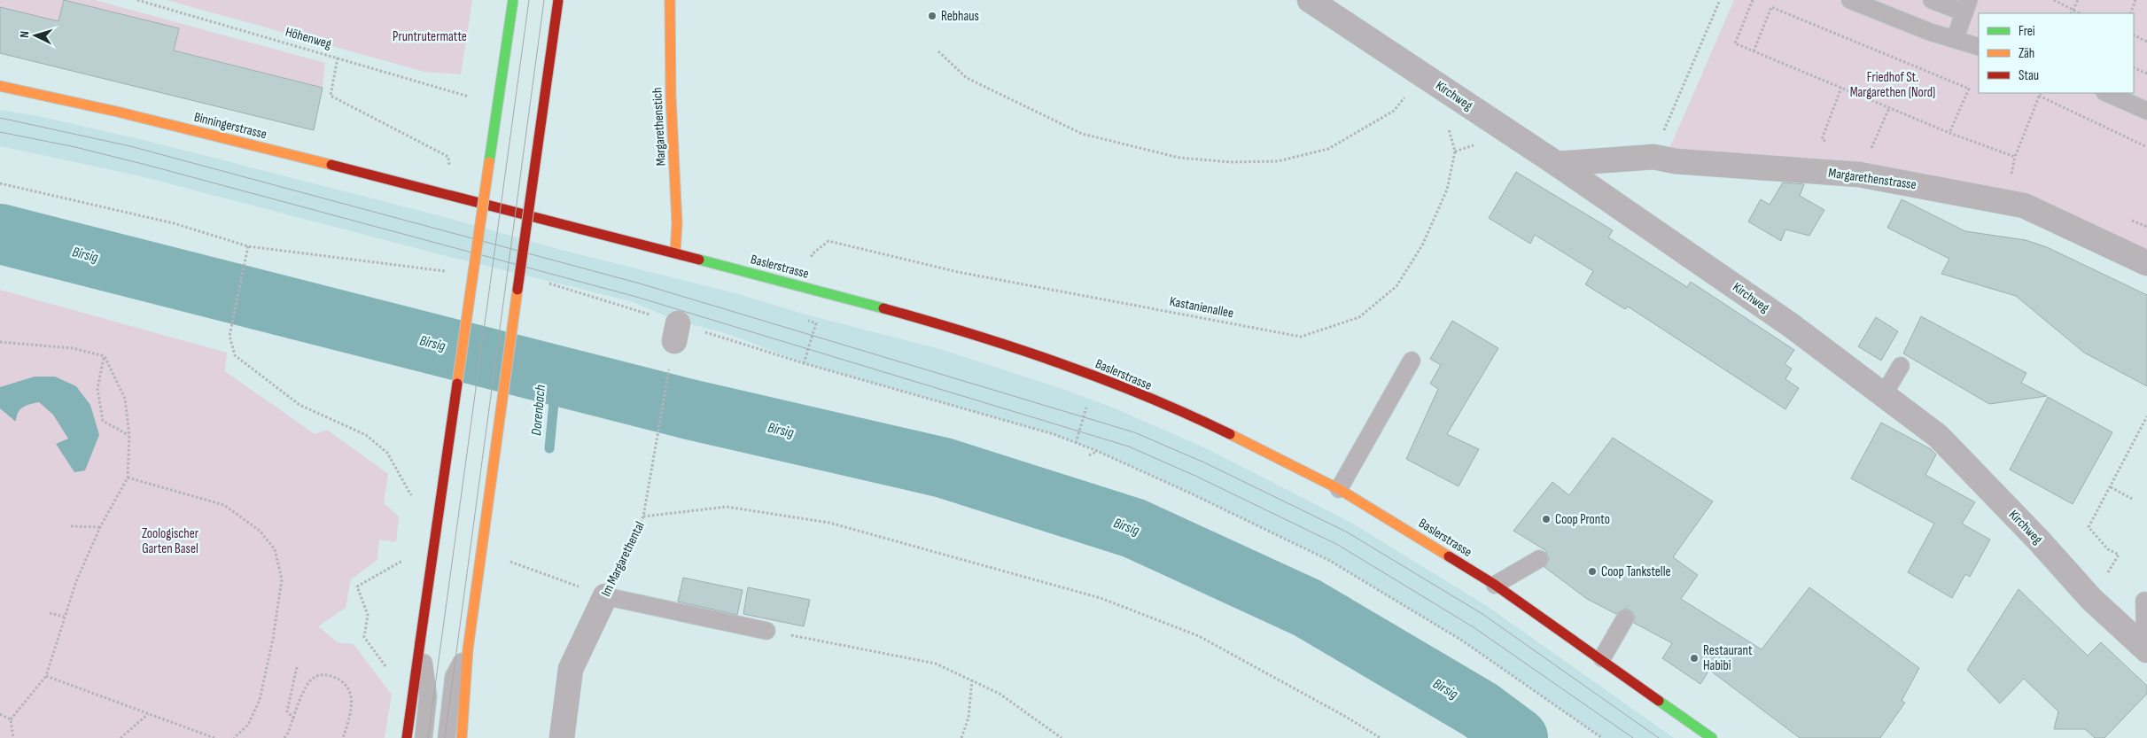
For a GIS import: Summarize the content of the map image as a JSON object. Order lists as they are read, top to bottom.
{
  "streets": {
    "main road": ["Binningerstrasse", "Margarethenstich", "Baslerstrasse"],
    "street": ["Kirchweg", "Margarethenstrasse", "Im Margarethental"],
    "path": ["Höhenweg", "Kastanienallee"]
  },
  "crossings": [
    ["Kirchweg", "Margarethenstrasse"],
    ["Kirchweg", "Kastanienallee"],
    ["Binningerstrasse", "Baslerstrasse"],
    ["Margarethenstich", "Baslerstrasse"],
    ["Baslerstrasse", "Kastanienallee"]
  ],
  "water": ["Birsig", "Dorenbach"],
  "parks": ["Pruntrutermatte", "Friedhof St. Margarethen (Nord)", "Zoologischer Garten Basel"],
  "places": [
    "Rebhaus",
    "Coop Pronto",
    "Coop Tankstelle",
    "Restaurant Habibi"
  ],
  "legend": ["Frei", "Zäh", "Stau"],
  "north": "left"
}
